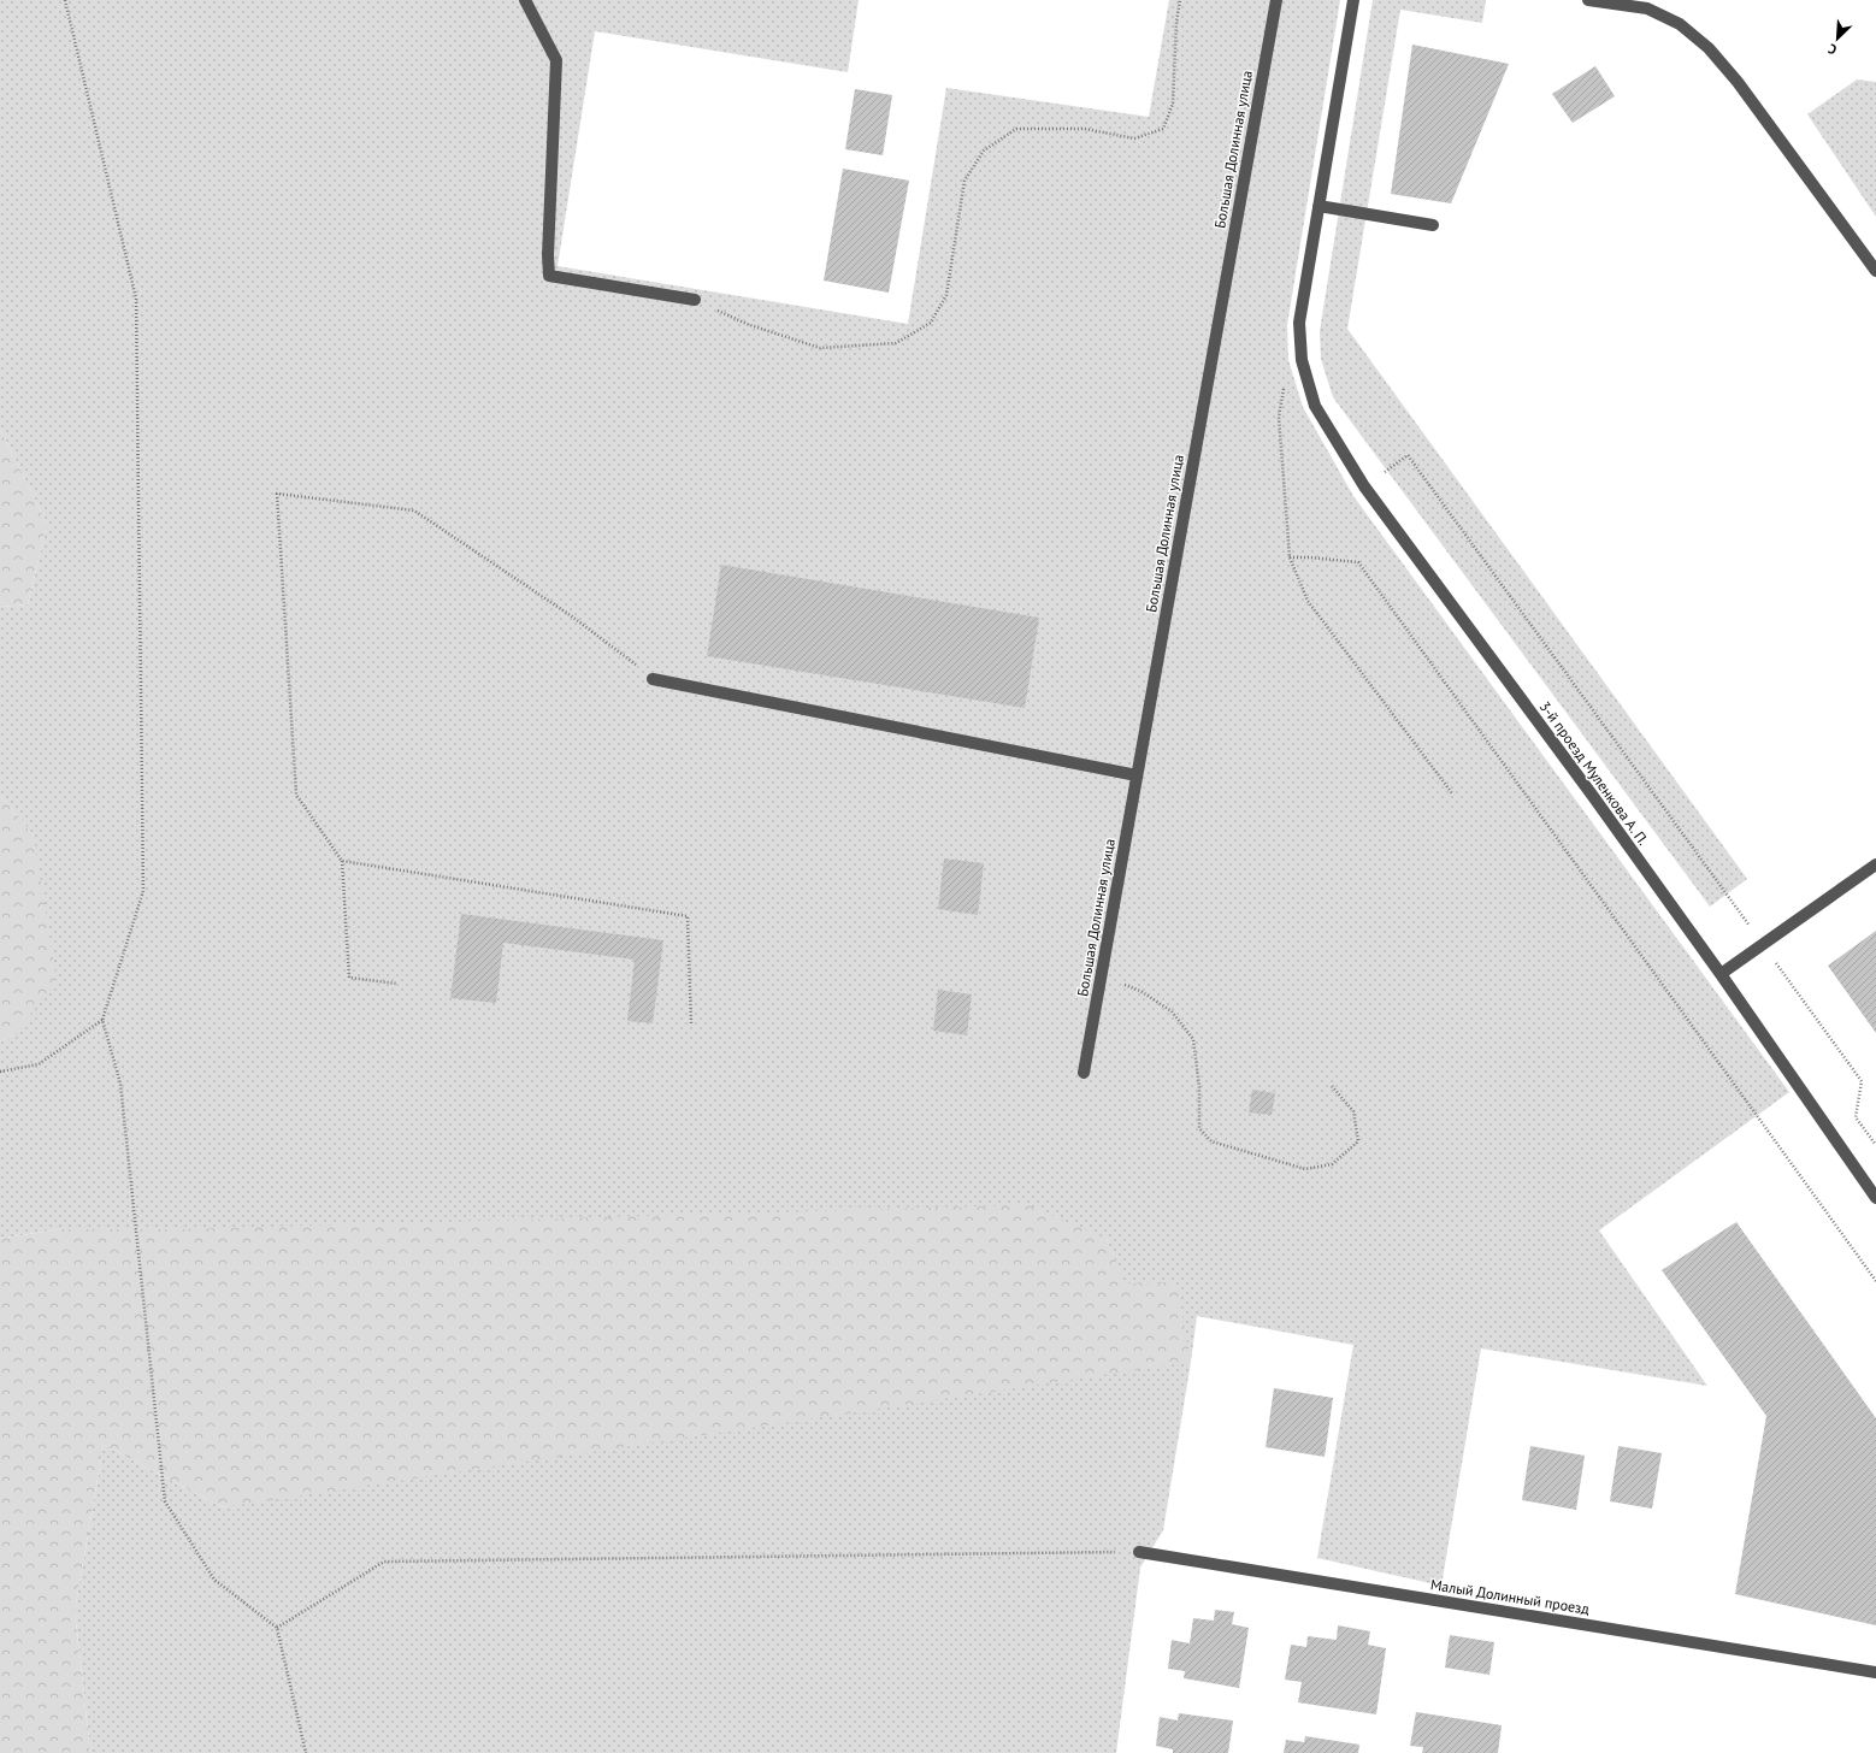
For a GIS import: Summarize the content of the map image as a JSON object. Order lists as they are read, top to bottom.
{
  "streets": {
    "street": ["Большая Долинная улица", "3-й проезд Муленкова А. П.", "Малый Долинный проезд"]
  },
  "north": "bottom left"
}
